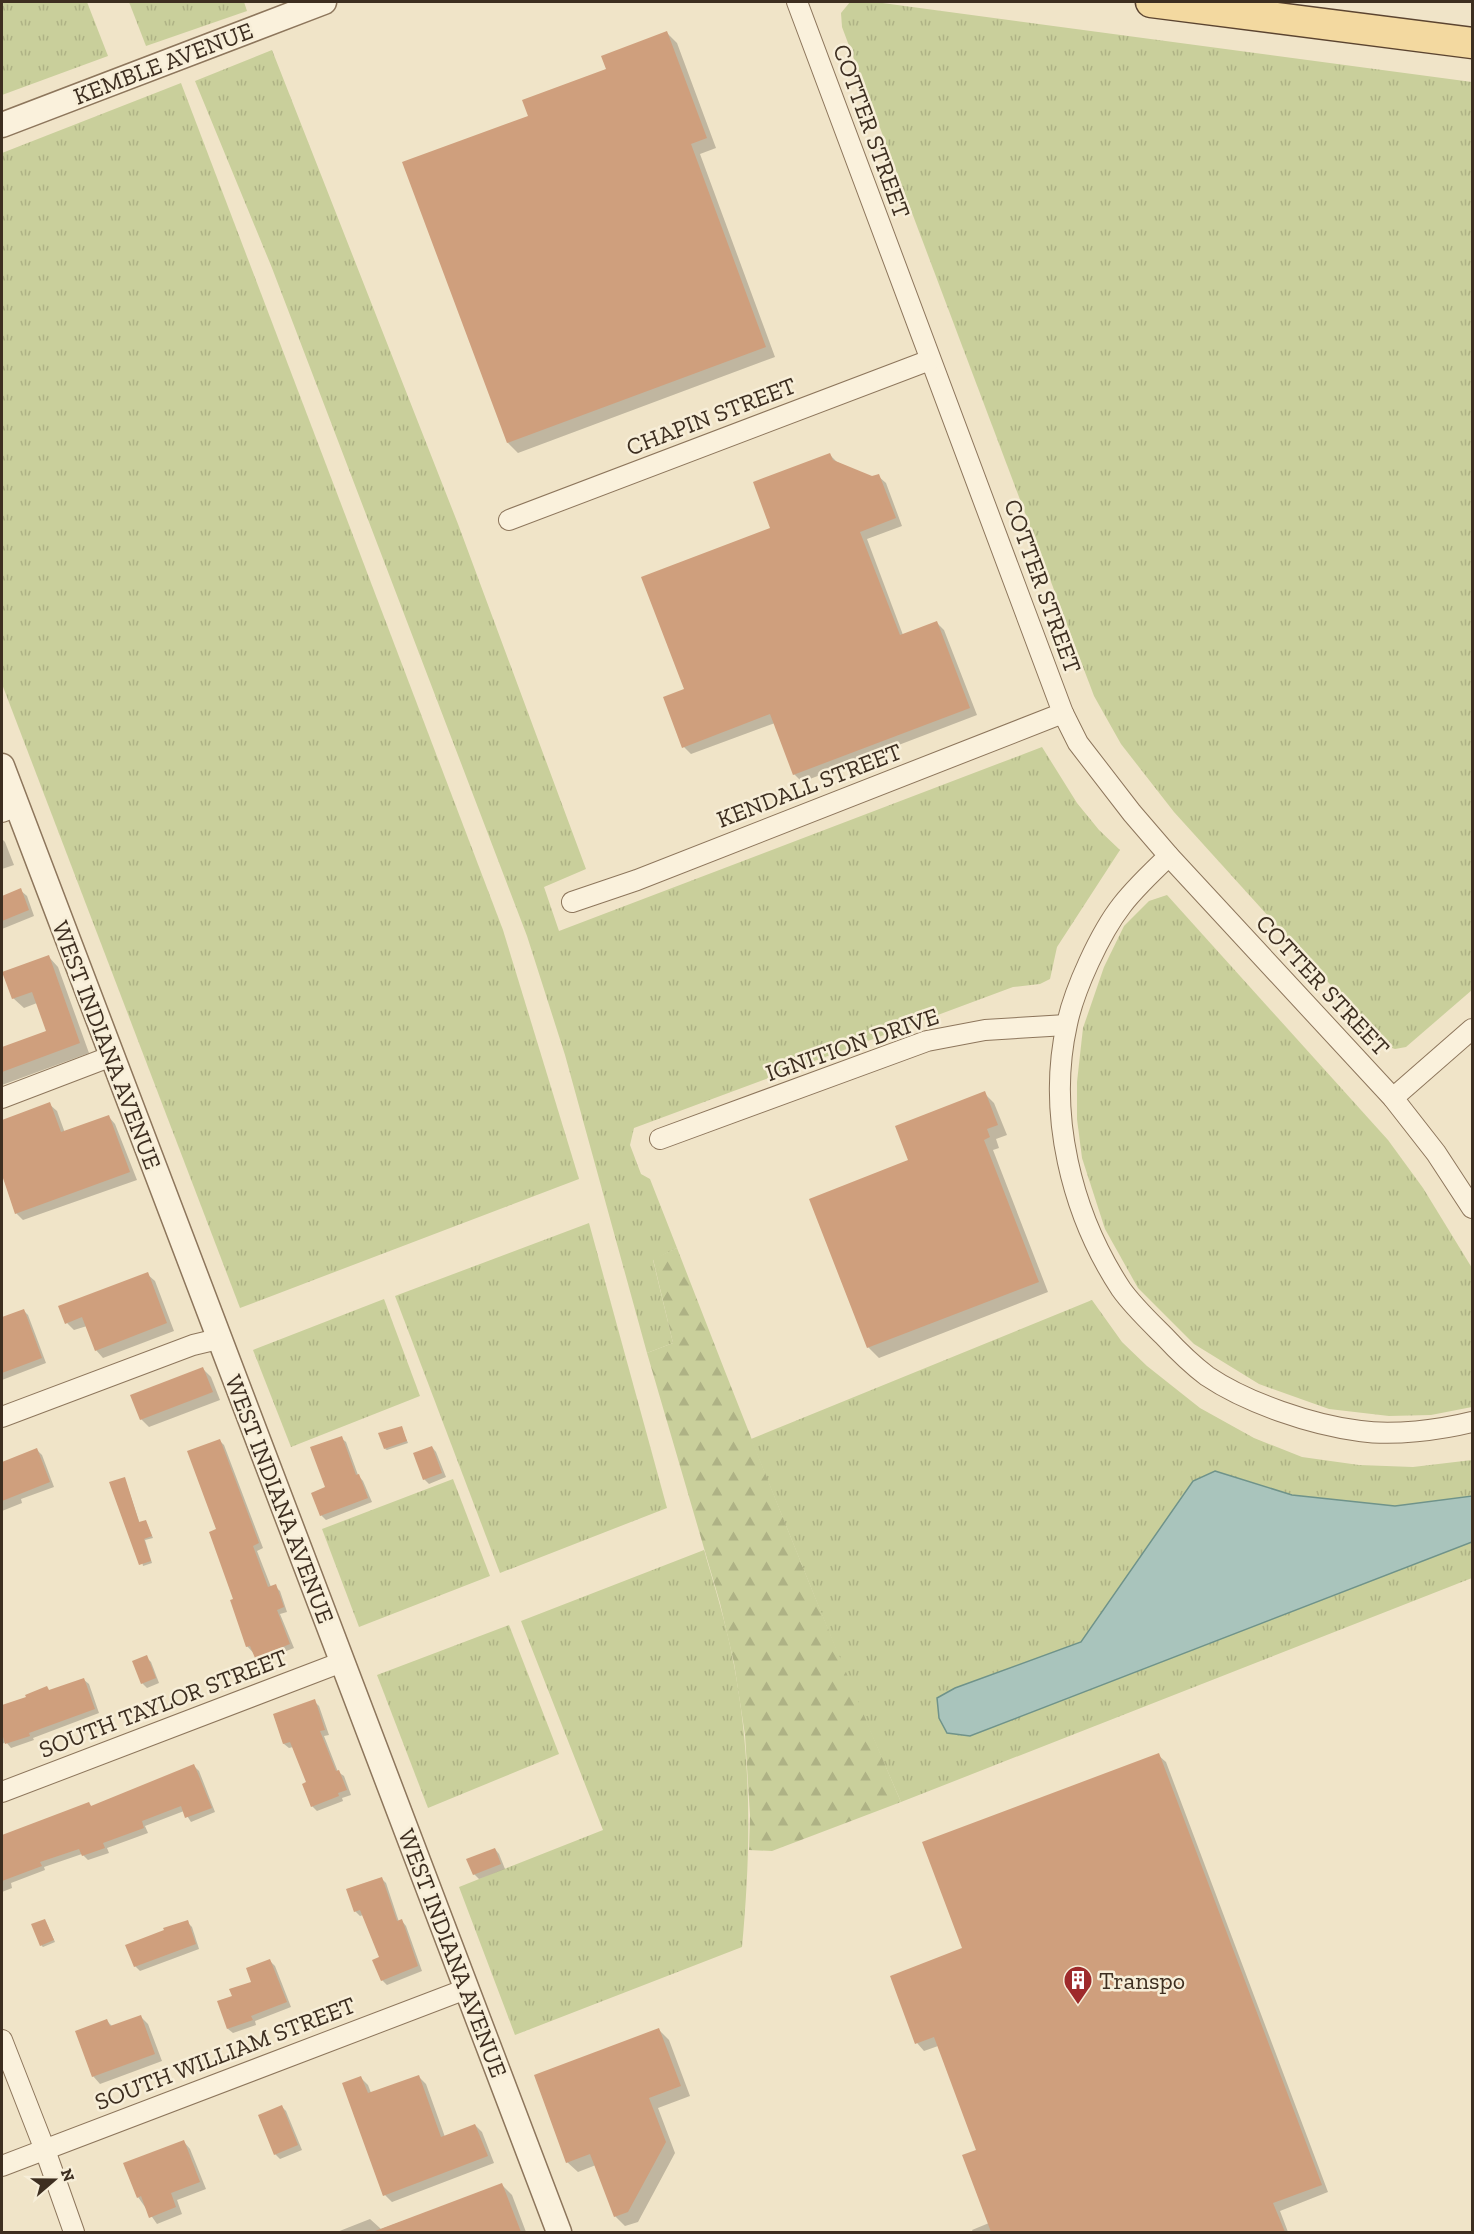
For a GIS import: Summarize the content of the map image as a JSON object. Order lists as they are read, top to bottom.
{
  "streets": {
    "street": [
      "KEMBLE AVENUE",
      "COTTER STREET",
      "CHAPIN STREET",
      "KENDALL STREET",
      "IGNITION DRIVE",
      "WEST INDIANA AVENUE",
      "SOUTH TAYLOR STREET",
      "SOUTH WILLIAM STREET"
    ]
  },
  "crossings": [
    ["COTTER STREET", "CHAPIN STREET"],
    ["COTTER STREET", "KENDALL STREET"],
    ["WEST INDIANA AVENUE", "SOUTH TAYLOR STREET"],
    ["WEST INDIANA AVENUE", "SOUTH WILLIAM STREET"]
  ],
  "places": {
    "building": ["Transpo"]
  },
  "north": "right"
}
